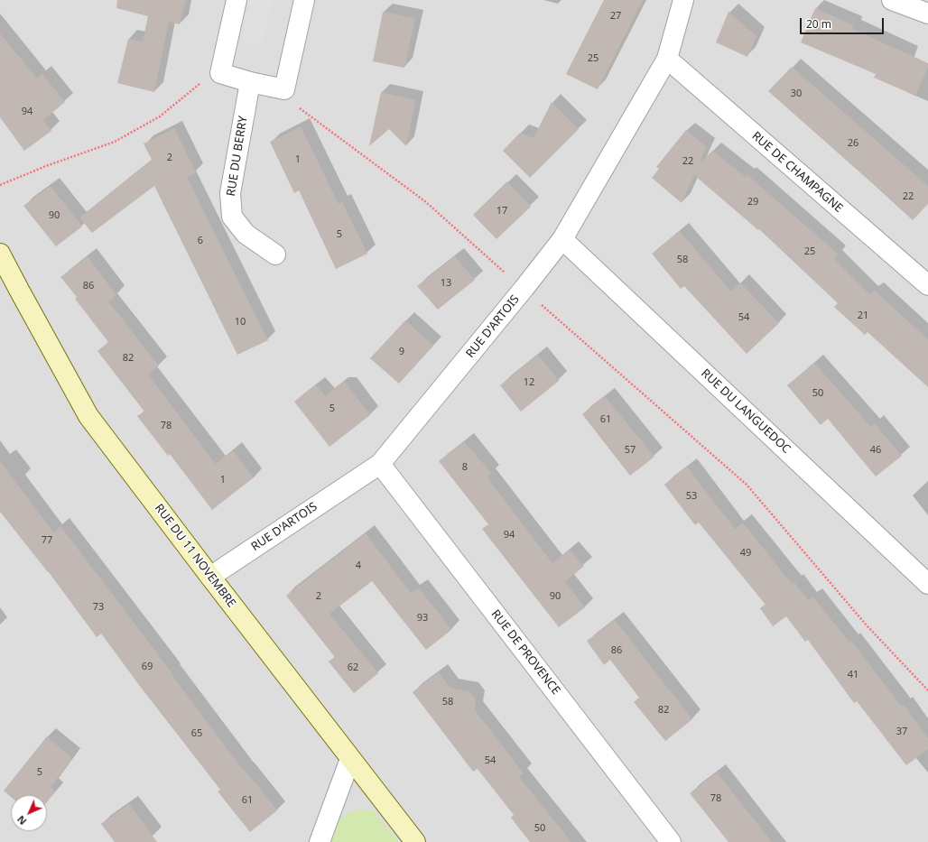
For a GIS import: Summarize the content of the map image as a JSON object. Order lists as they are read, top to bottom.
{
  "streets": {
    "street": [
      "RUE DU BERRY",
      "RUE DE CHAMPAGNE",
      "RUE D'ARTOIS",
      "RUE DU LANGUEDOC",
      "RUE DU 11 NOVEMBRE",
      "RUE DE PROVENCE"
    ]
  },
  "crossings": [
    ["RUE DE CHAMPAGNE", "RUE D'ARTOIS"],
    ["RUE D'ARTOIS", "RUE DU LANGUEDOC"],
    ["RUE D'ARTOIS", "RUE DU 11 NOVEMBRE"],
    ["RUE D'ARTOIS", "RUE DE PROVENCE"]
  ],
  "house_numbers": [
    "27",
    "25",
    "30",
    "94",
    "26",
    "2",
    "1",
    "22",
    "22",
    "29",
    "17",
    "90",
    "5",
    "6",
    "25",
    "58",
    "13",
    "86",
    "21",
    "54",
    "10",
    "9",
    "82",
    "12",
    "50",
    "5",
    "61",
    "78",
    "57",
    "46",
    "8",
    "1",
    "53",
    "94",
    "77",
    "49",
    "4",
    "2",
    "90",
    "73",
    "93",
    "86",
    "69",
    "62",
    "41",
    "58",
    "82",
    "37",
    "65",
    "54",
    "5",
    "78",
    "61",
    "50"
  ],
  "scale_bar": "20 m",
  "north": "bottom left"
}
